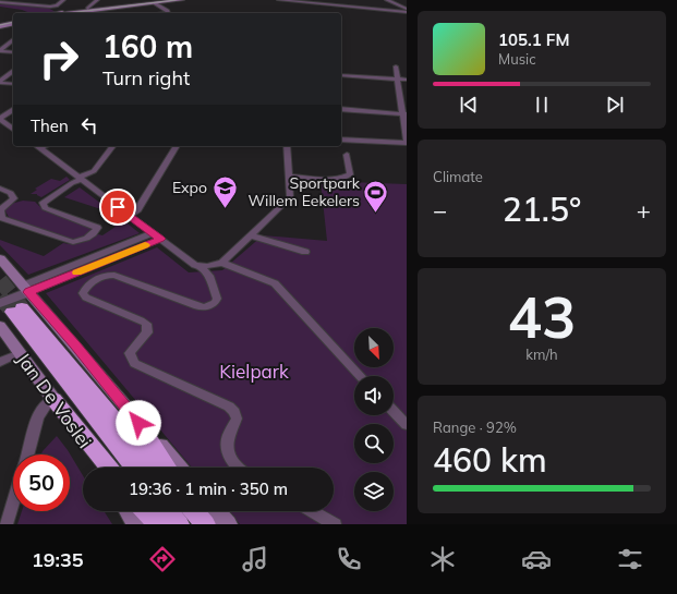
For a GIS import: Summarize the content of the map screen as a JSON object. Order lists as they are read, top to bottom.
{
  "streets": {
    "main road": ["Jan De Voslei"]
  },
  "parks": ["Kielpark"],
  "places": {
    "school or university": ["Expo"],
    "sports": ["Sportpark Willem Eekelers"]
  },
  "north": "bottom right",
  "page": {
    "turn": ["160 m", "Turn right"],
    "song": ["105.1 FM", "Music"],
    "then": "Then",
    "tile": [
      "Climate",
      ["43", "km/h"],
      ["Range · 92%", "460 km"]
    ],
    "heat": ["−", "21.5°", "+"],
    "limit": "50",
    "trip": "19:36 · 1 min · 350 m",
    "tabs": "19:35"
  }
}
